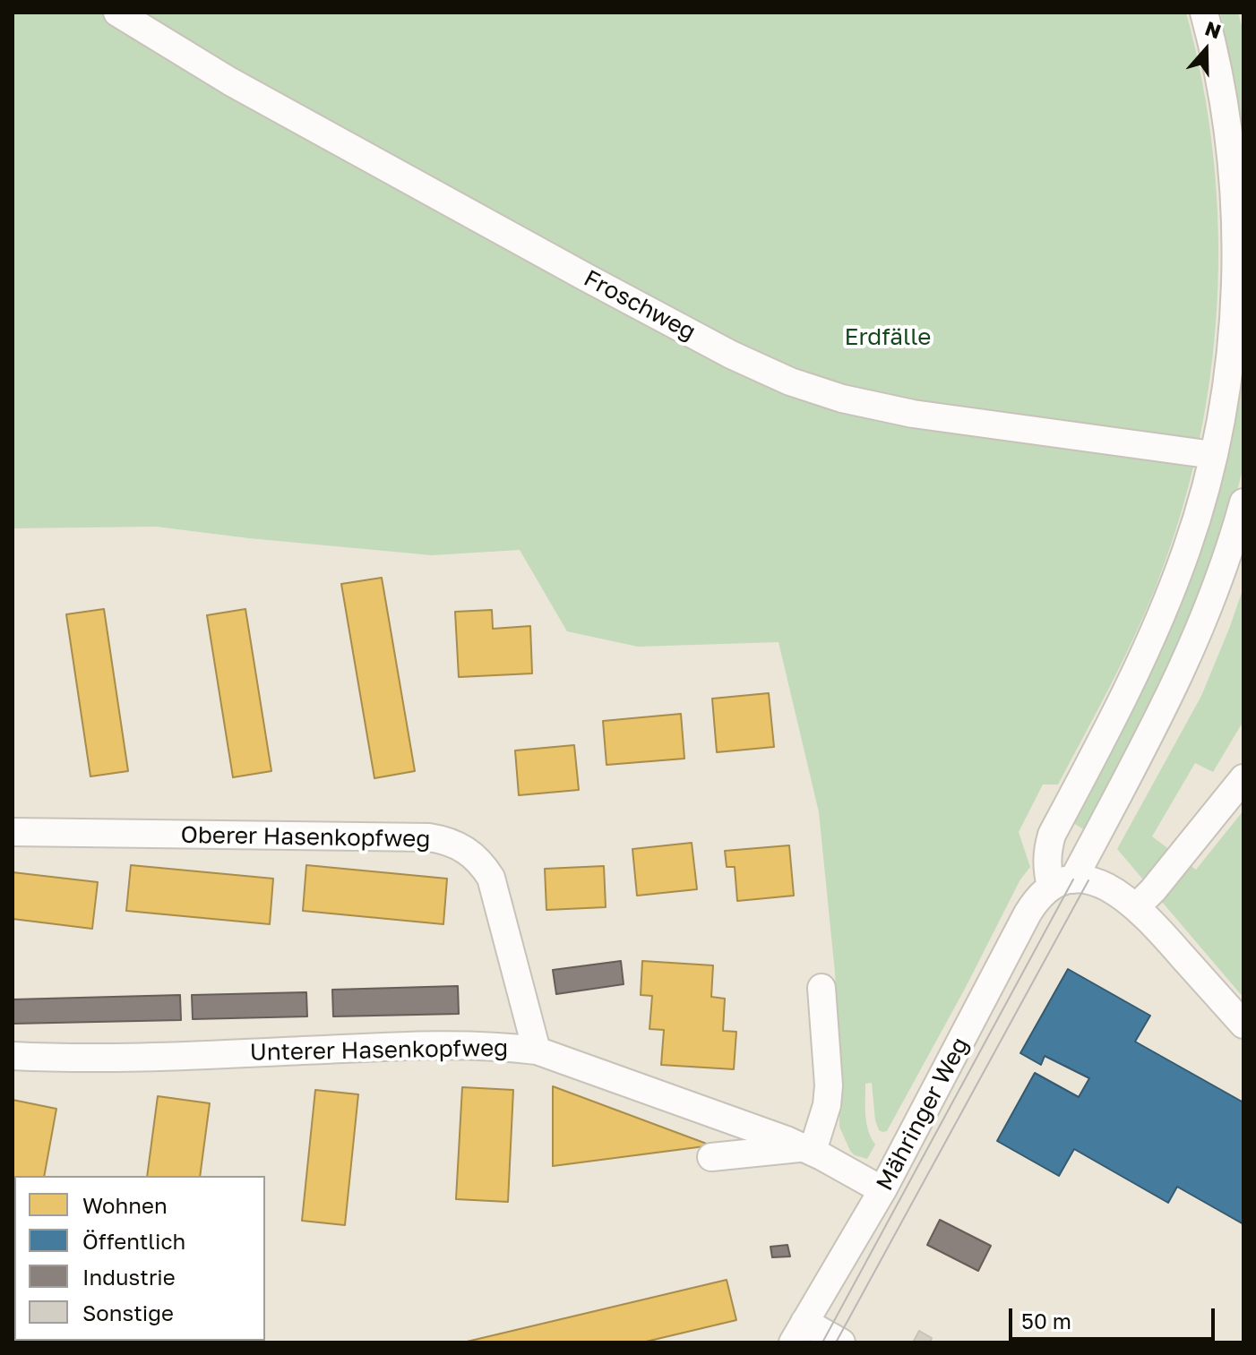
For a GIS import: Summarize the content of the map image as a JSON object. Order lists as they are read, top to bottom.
{
  "streets": {
    "street": [
      "Froschweg",
      "Oberer Hasenkopfweg",
      "Unterer Hasenkopfweg",
      "Mähringer Weg"
    ]
  },
  "crossings": [
    ["Oberer Hasenkopfweg", "Unterer Hasenkopfweg"],
    ["Unterer Hasenkopfweg", "Mähringer Weg"]
  ],
  "parks": ["Erdfälle"],
  "legend": [
    "Wohnen",
    "Öffentlich",
    "Industrie",
    "Sonstige"
  ],
  "scale_bar": "50 m",
  "north": "top"
}
